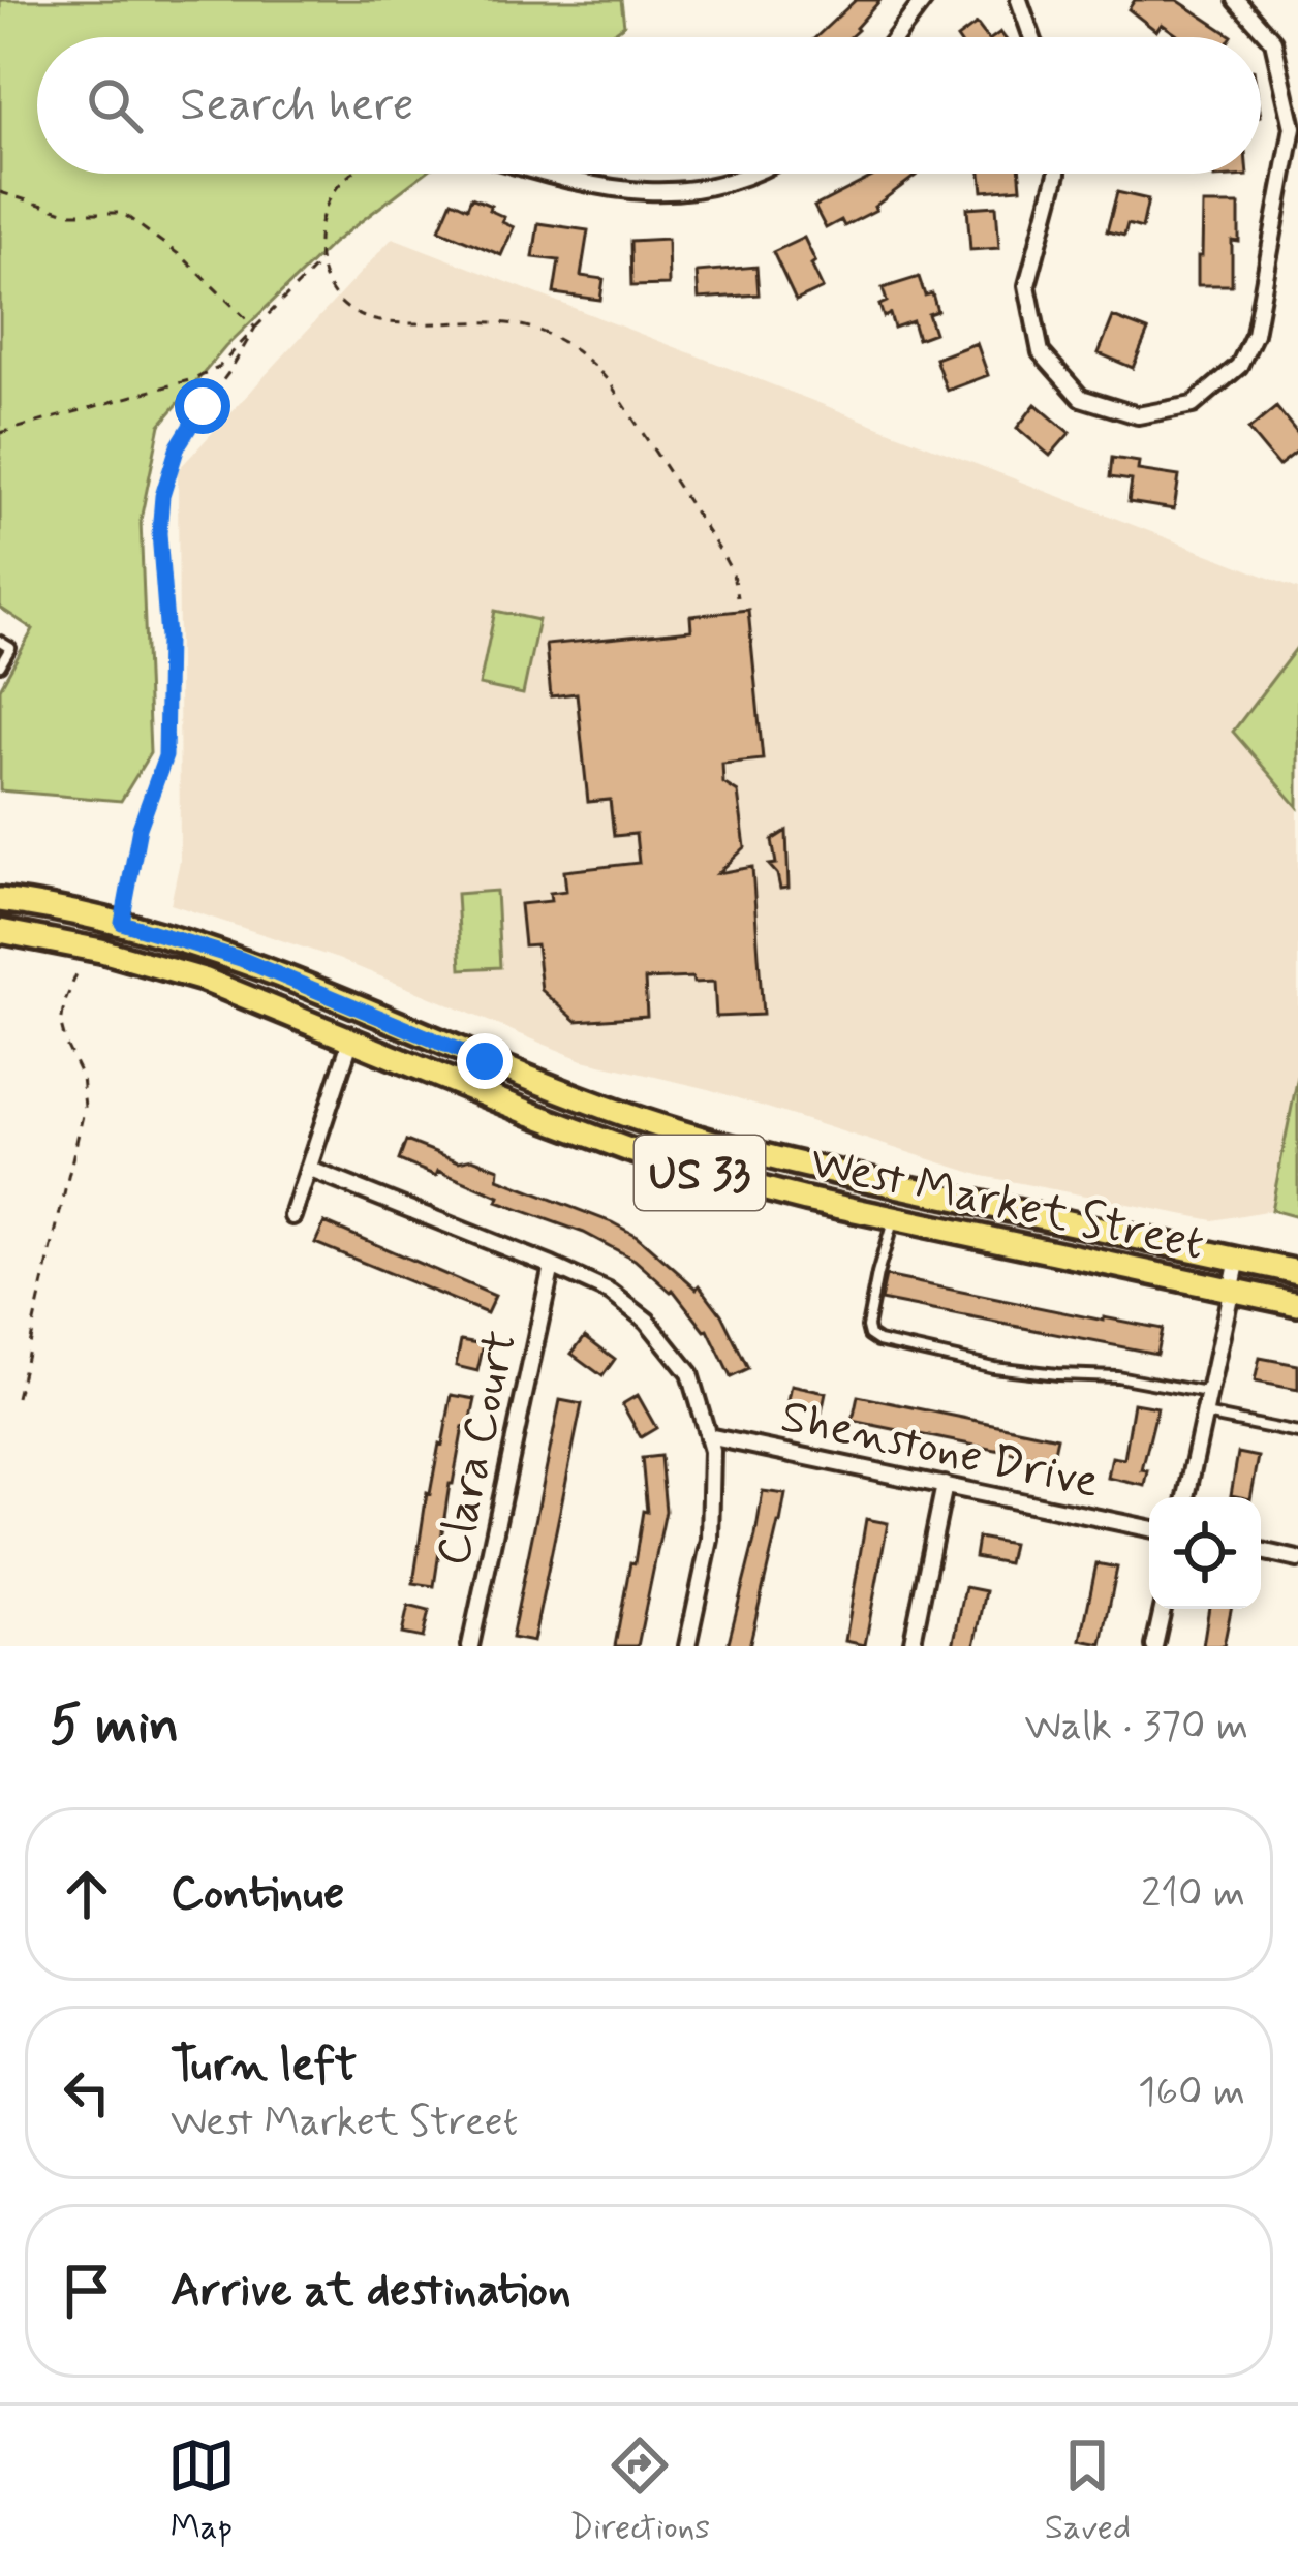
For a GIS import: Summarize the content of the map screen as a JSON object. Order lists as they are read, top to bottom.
{
  "streets": {
    "main road": ["US 33", "West Market Street"],
    "street": ["Shenstone Drive", "Clara Court"]
  },
  "page": {
    "search": "Search here",
    "heading": ["5 min", "Walk · 370 m"],
    "list": [
      ["Continue", "210 m"],
      ["Turn left", "West Market Street", "160 m"],
      "Arrive at destination"
    ],
    "nav": ["Map", "Directions", "Saved"]
  }
}
